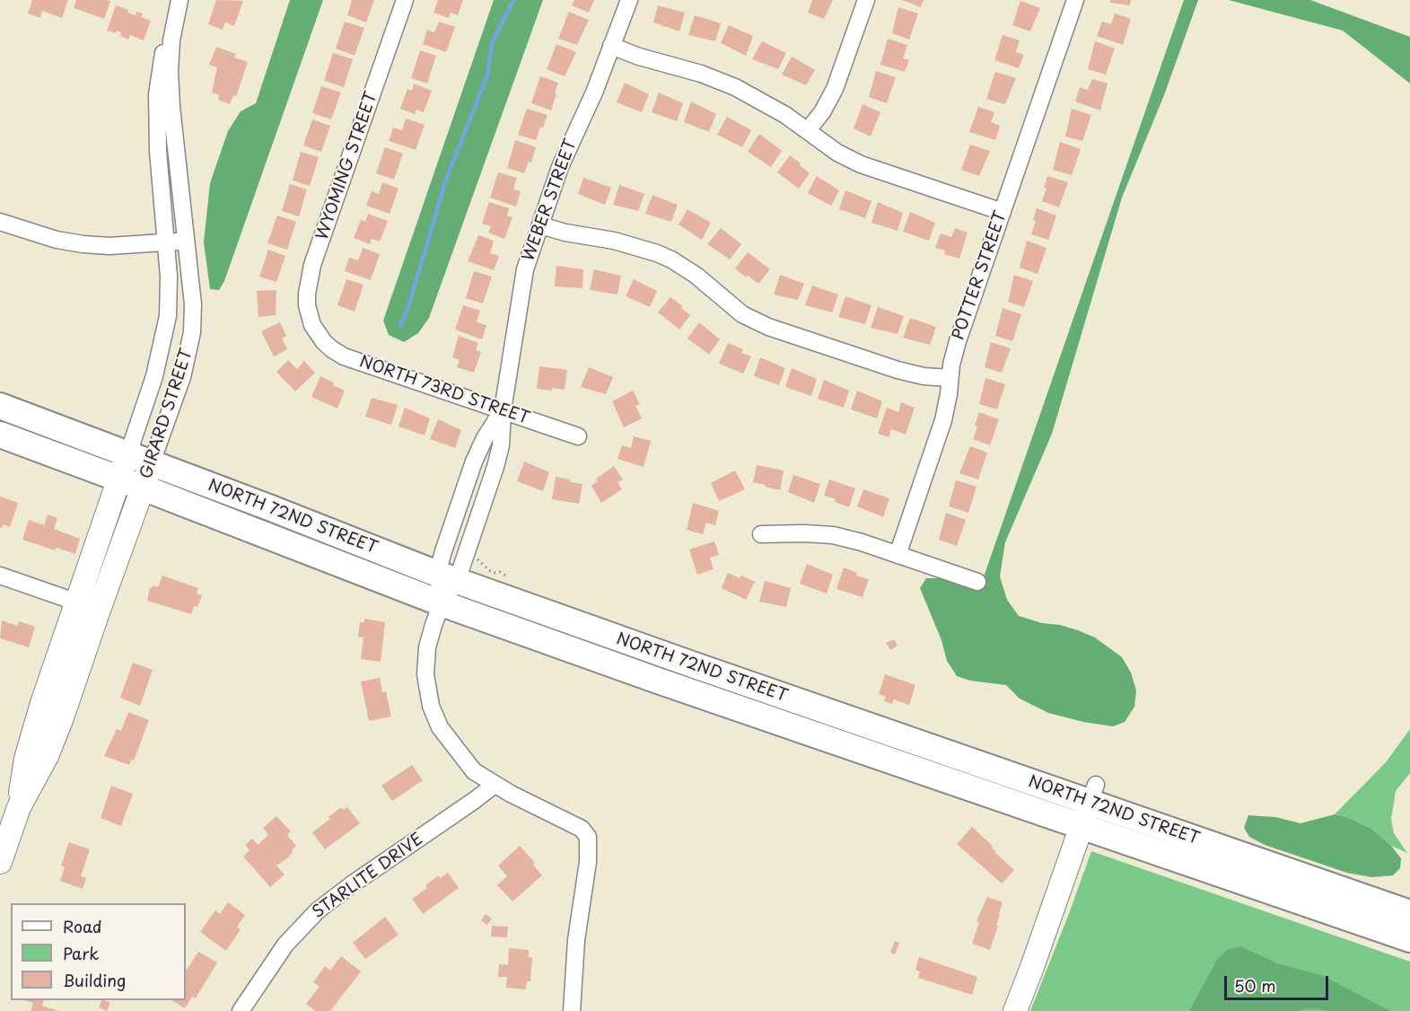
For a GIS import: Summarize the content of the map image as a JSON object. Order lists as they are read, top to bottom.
{
  "streets": {
    "main road": ["NORTH 72ND STREET"],
    "street": [
      "WYOMING STREET",
      "WEBER STREET",
      "POTTER STREET",
      "NORTH 73RD STREET",
      "GIRARD STREET",
      "STARLITE DRIVE"
    ]
  },
  "crossings": [
    ["WYOMING STREET", "NORTH 73RD STREET"],
    ["WEBER STREET", "NORTH 73RD STREET"],
    ["WEBER STREET", "NORTH 72ND STREET"],
    ["WEBER STREET", "STARLITE DRIVE"],
    ["GIRARD STREET", "NORTH 72ND STREET"]
  ],
  "legend": ["Road", "Park", "Building"],
  "scale_bar": "50 m"
}
